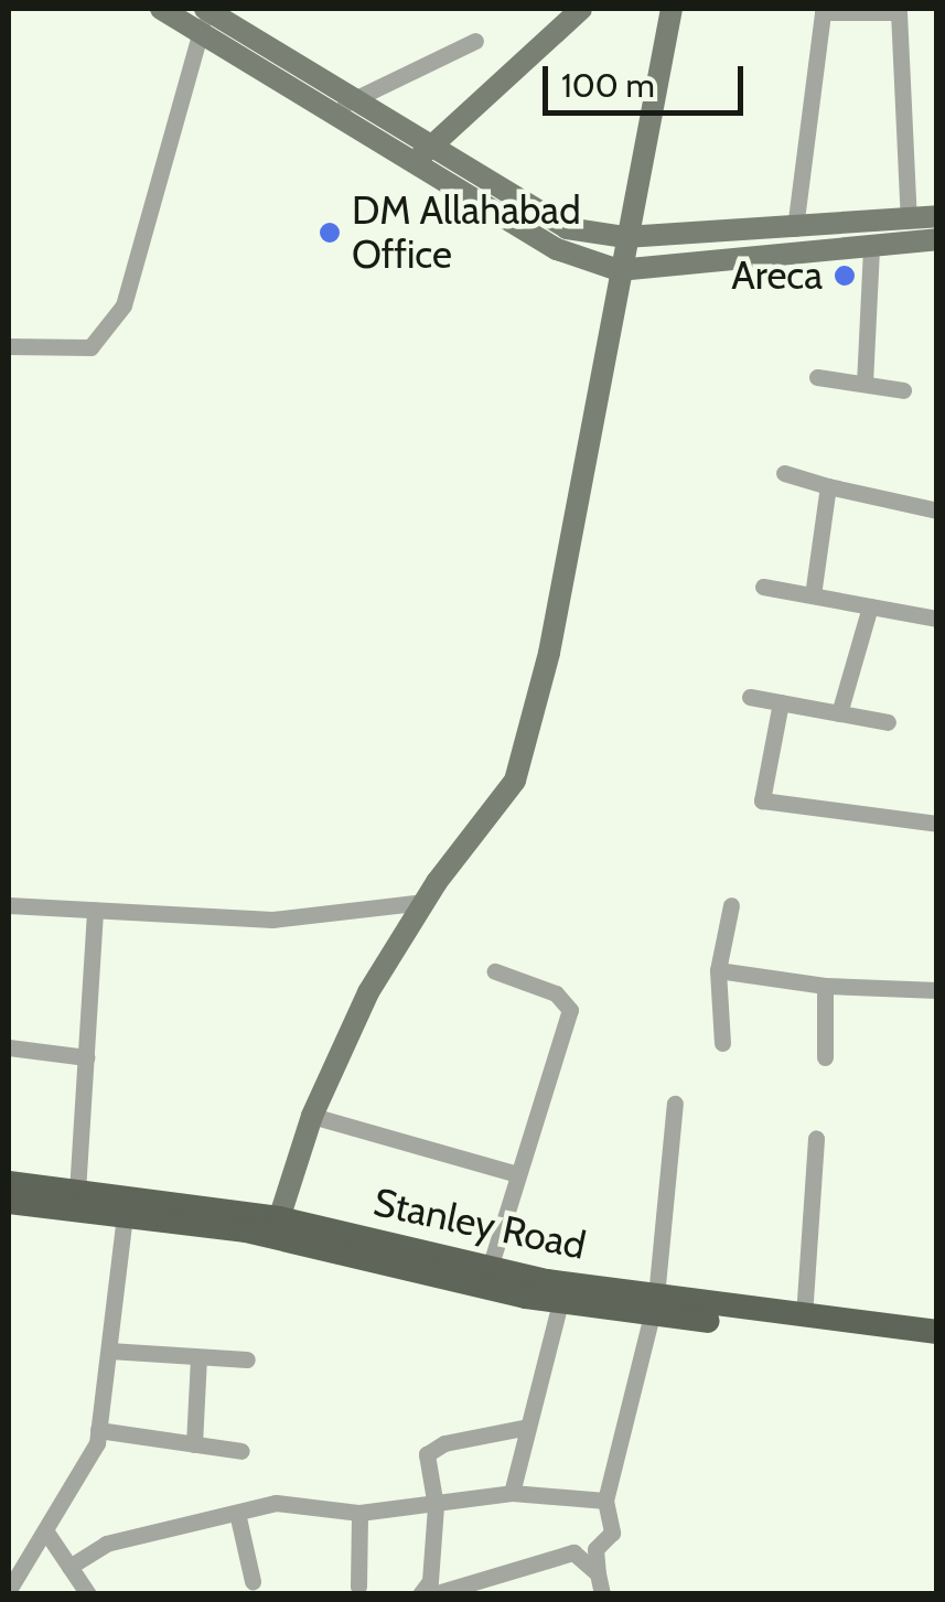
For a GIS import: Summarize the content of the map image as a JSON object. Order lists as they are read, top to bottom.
{
  "streets": {
    "main road": ["Stanley Road"]
  },
  "places": ["DM Allahabad Office", "Areca"],
  "scale_bar": "100 m"
}
